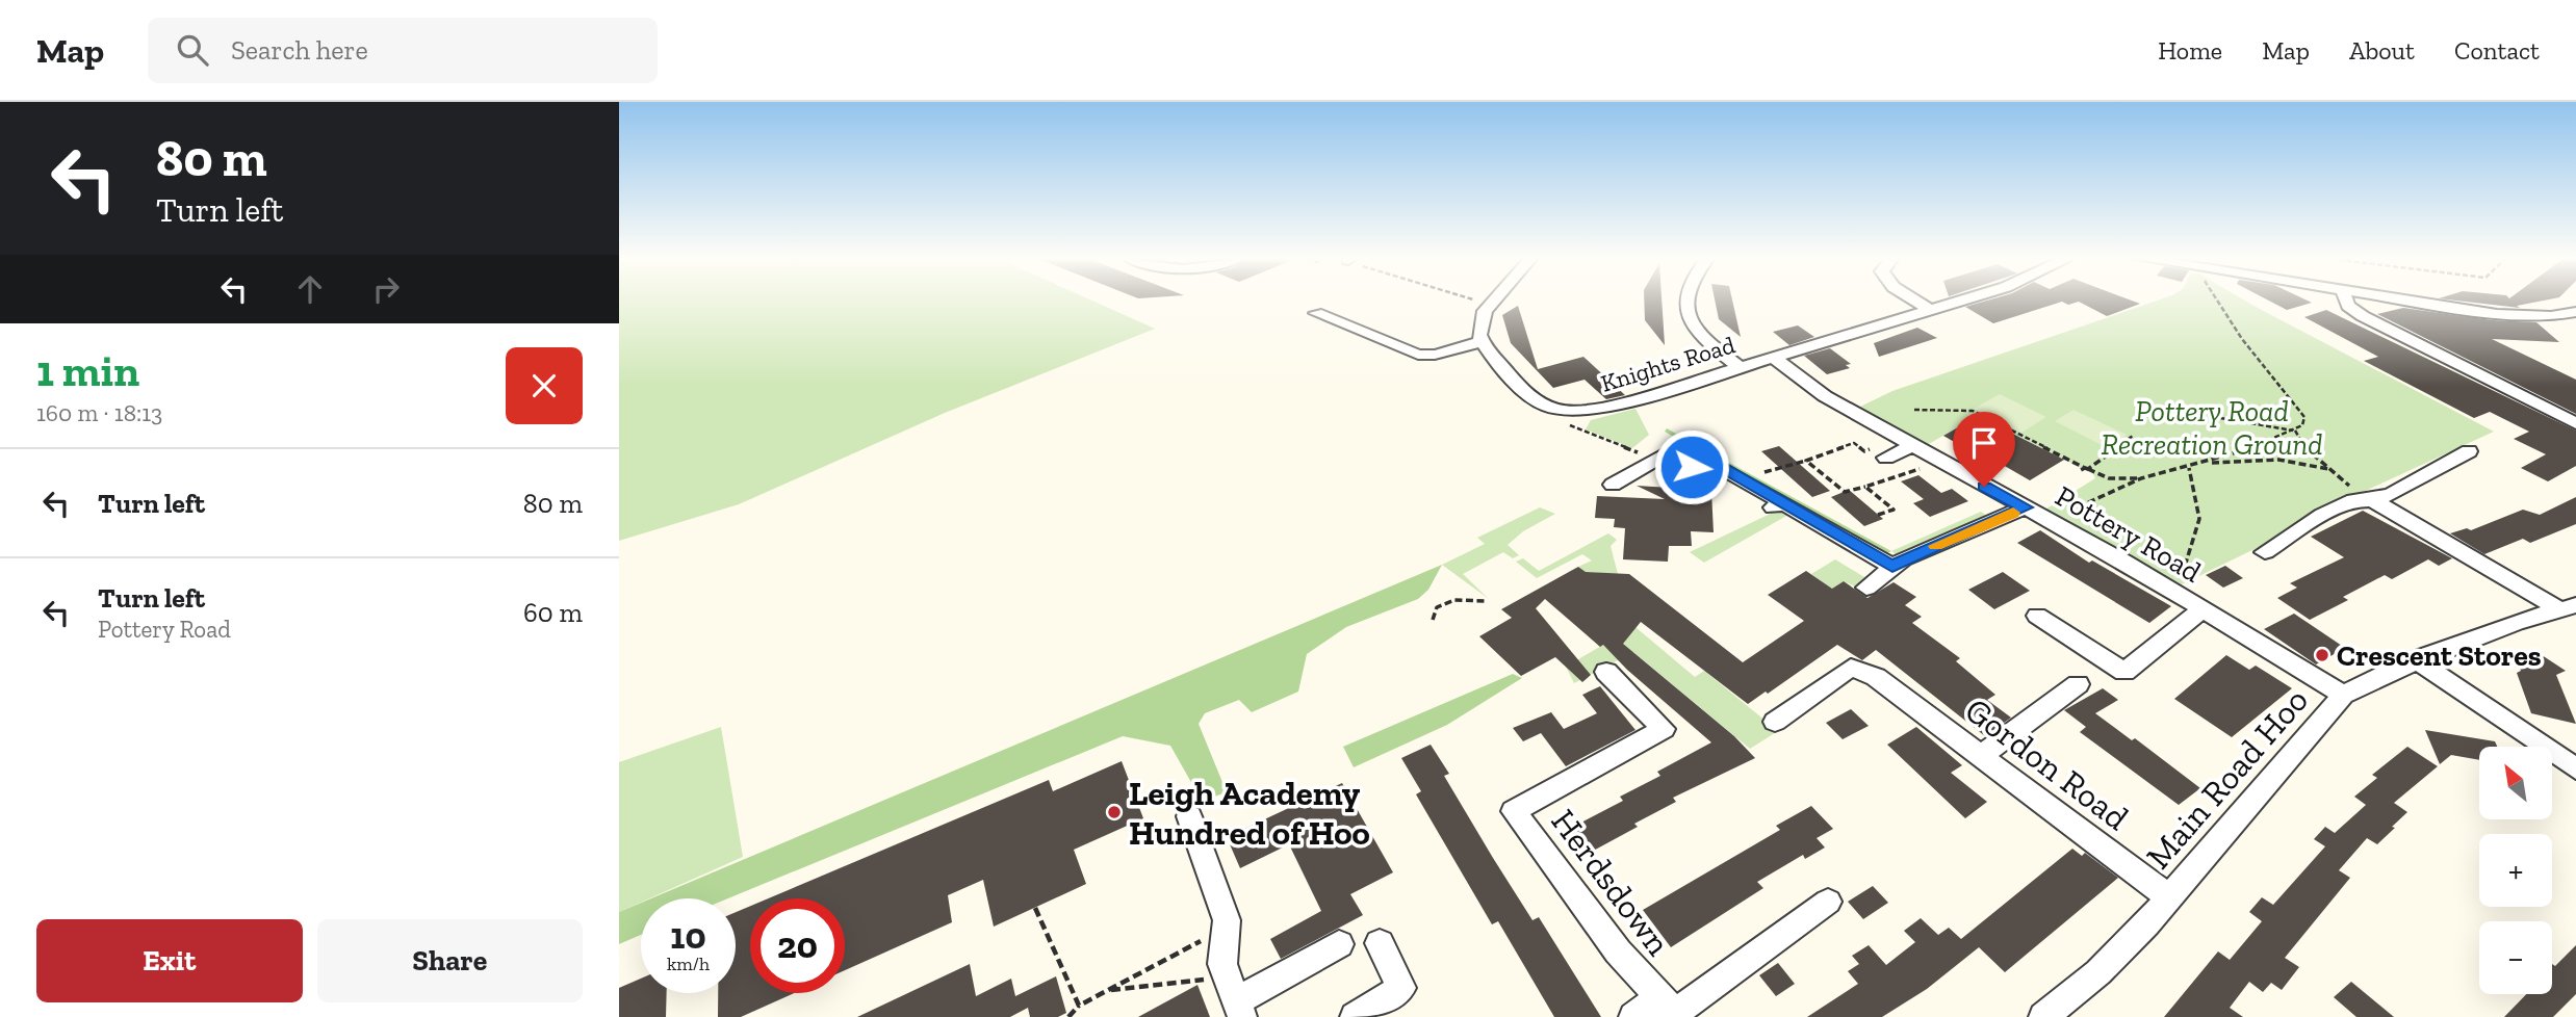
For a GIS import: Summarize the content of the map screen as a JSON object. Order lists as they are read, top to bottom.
{
  "streets": {
    "street": [
      "Knights Road",
      "Pottery Road",
      "Gordon Road",
      "Main Road Hoo",
      "Herdsdown"
    ]
  },
  "crossings": [
    ["Knights Road", "Pottery Road"],
    ["Pottery Road", "Main Road Hoo"],
    ["Gordon Road", "Main Road Hoo"]
  ],
  "parks": ["Pottery Road Recreation Ground"],
  "places": ["Crescent Stores", "Leigh Academy Hundred of Hoo"],
  "north": "top left",
  "page": {
    "header": "Map",
    "search": "Search here",
    "nav": [
      "Home",
      "Map",
      "About",
      "Contact"
    ],
    "turn": ["80 m", "Turn left"],
    "heading": ["1 min", "160 m · 18:13"],
    "list": [
      {
        "name": "Turn left",
        "value": "80 m"
      },
      {
        "name": "Turn left",
        "note": "Pottery Road",
        "value": "60 m"
      }
    ],
    "map_buttons": ["+", "−"],
    "speed": "10 km/h",
    "limit": "20",
    "buttons": ["Exit", "Share"]
  }
}
